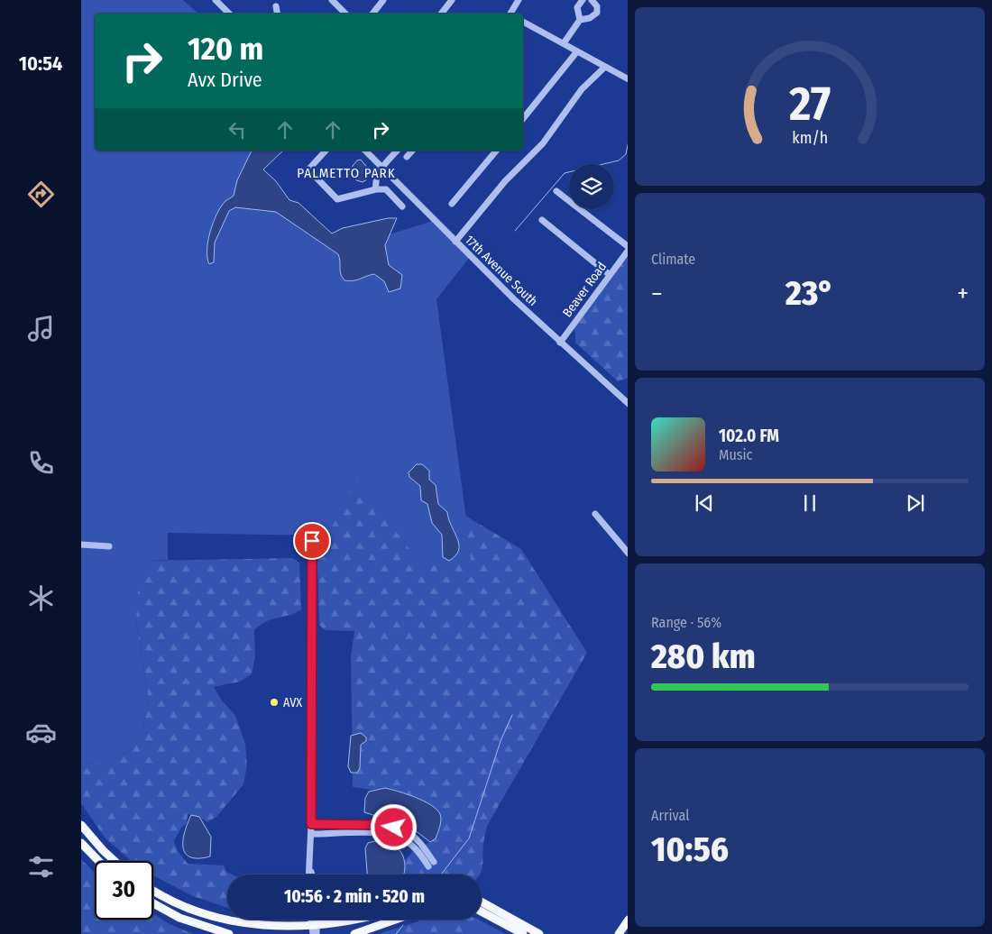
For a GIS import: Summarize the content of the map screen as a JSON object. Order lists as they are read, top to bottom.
{
  "streets": {
    "street": ["17th Avenue South", "Beaver Road"]
  },
  "crossings": [
    ["17th Avenue South", "Beaver Road"]
  ],
  "districts": ["PALMETTO PARK"],
  "places": ["AVX"],
  "page": {
    "tabs": "10:54",
    "turn": ["120 m", "Avx Drive"],
    "tile": [
      "Climate",
      ["Range · 56%", "280 km"],
      ["Arrival", "10:56"]
    ],
    "heat": ["−", "23°", "+"],
    "song": ["102.0 FM", "Music"],
    "limit": "30",
    "trip": "10:56 · 2 min · 520 m",
    "gauge": ["27", "km/h"]
  }
}
